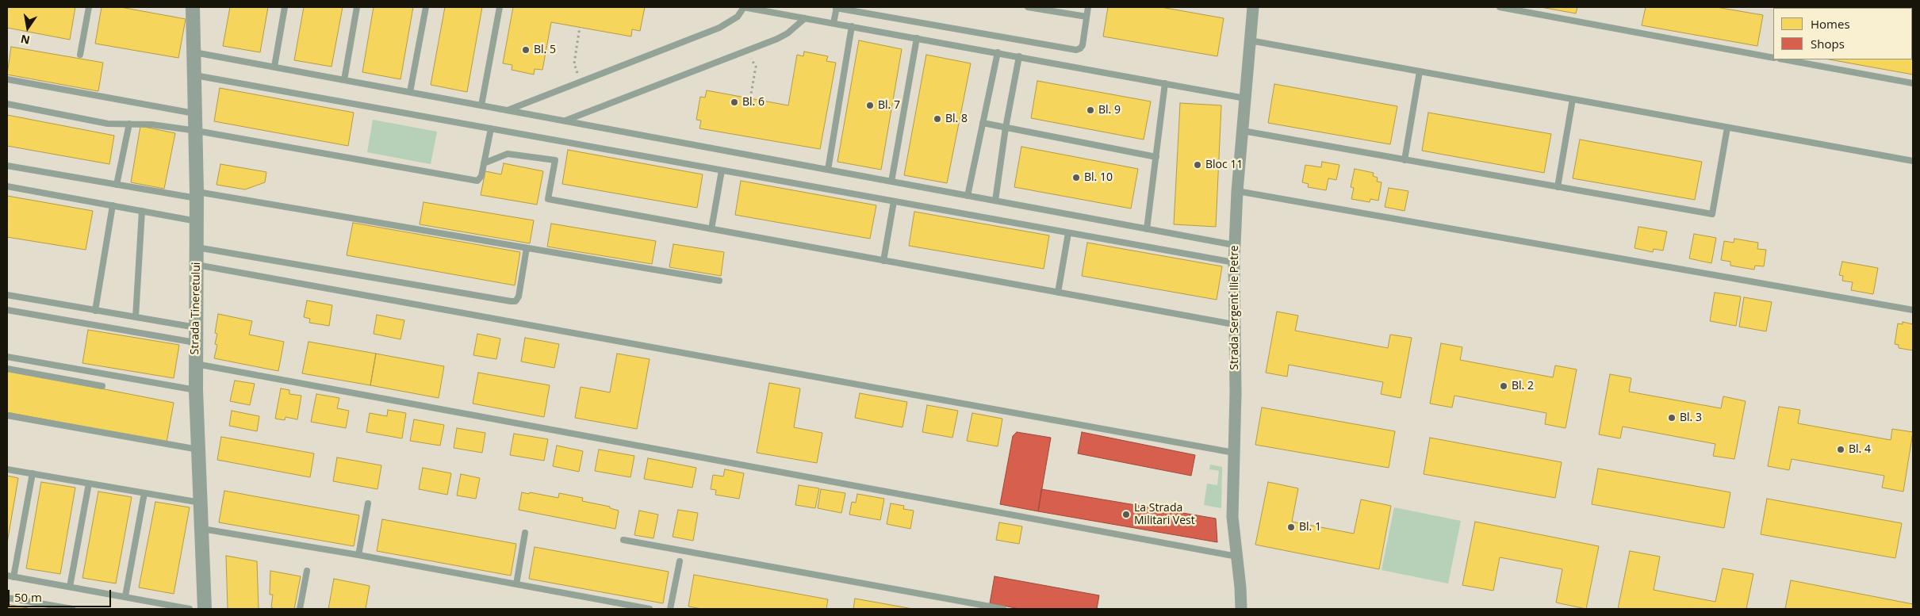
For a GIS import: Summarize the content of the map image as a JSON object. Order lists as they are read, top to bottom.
{
  "streets": {
    "street": ["Strada Sergent Ilie Petre", "Strada Tineretului"]
  },
  "places": [
    "Bl. 5",
    "Bl. 6",
    "Bl. 7",
    "Bl. 9",
    "Bl. 8",
    "Bloc 11",
    "Bl. 10",
    "Bl. 2",
    "Bl. 3",
    "Bl. 4",
    "La Strada Militari Vest",
    "Bl. 1"
  ],
  "legend": ["Homes", "Shops"],
  "scale_bar": "50 m",
  "north": "bottom"
}
